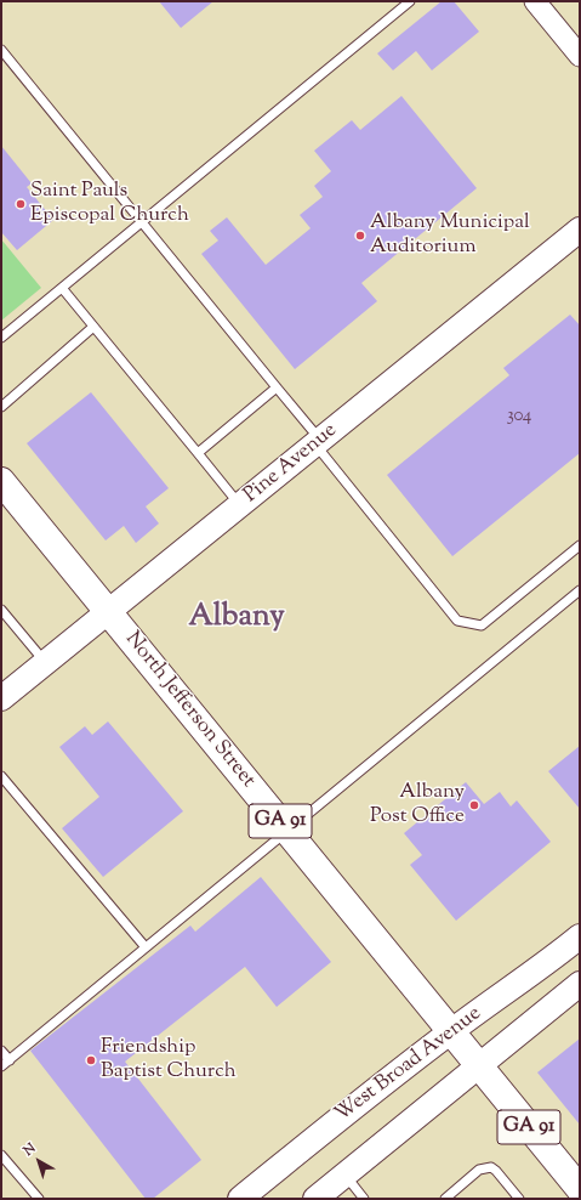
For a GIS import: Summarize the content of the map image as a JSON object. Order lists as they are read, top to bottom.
{
  "streets": {
    "main road": [
      "Pine Avenue",
      "North Jefferson Street",
      "GA 91",
      "West Broad Avenue"
    ]
  },
  "crossings": [
    ["Pine Avenue", "North Jefferson Street"],
    ["North Jefferson Street", "GA 91"],
    ["North Jefferson Street", "West Broad Avenue"],
    ["GA 91", "West Broad Avenue"]
  ],
  "districts": ["Albany"],
  "places": [
    "Saint Pauls Episcopal Church",
    "Albany Municipal Auditorium",
    "Albany Post Office",
    "Friendship Baptist Church"
  ],
  "house_numbers": ["304"],
  "north": "top left"
}
